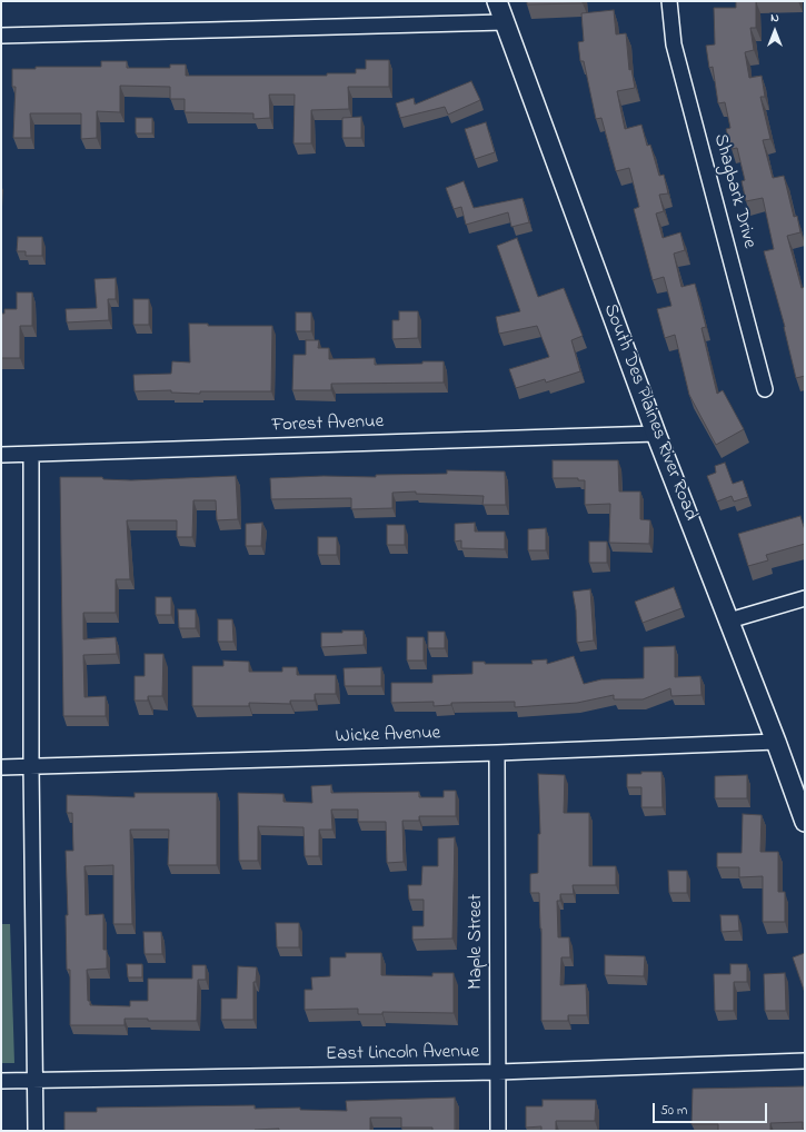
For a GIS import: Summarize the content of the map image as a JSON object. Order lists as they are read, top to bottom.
{
  "streets": {
    "main road": ["South Des Plaines River Road"],
    "street": [
      "Shagbark Drive",
      "Forest Avenue",
      "Wicke Avenue",
      "Maple Street",
      "East Lincoln Avenue"
    ]
  },
  "crossings": [
    ["South Des Plaines River Road", "Forest Avenue"],
    ["South Des Plaines River Road", "Wicke Avenue"],
    ["Wicke Avenue", "Maple Street"],
    ["Maple Street", "East Lincoln Avenue"]
  ],
  "scale_bar": "50 m",
  "north": "top"
}
